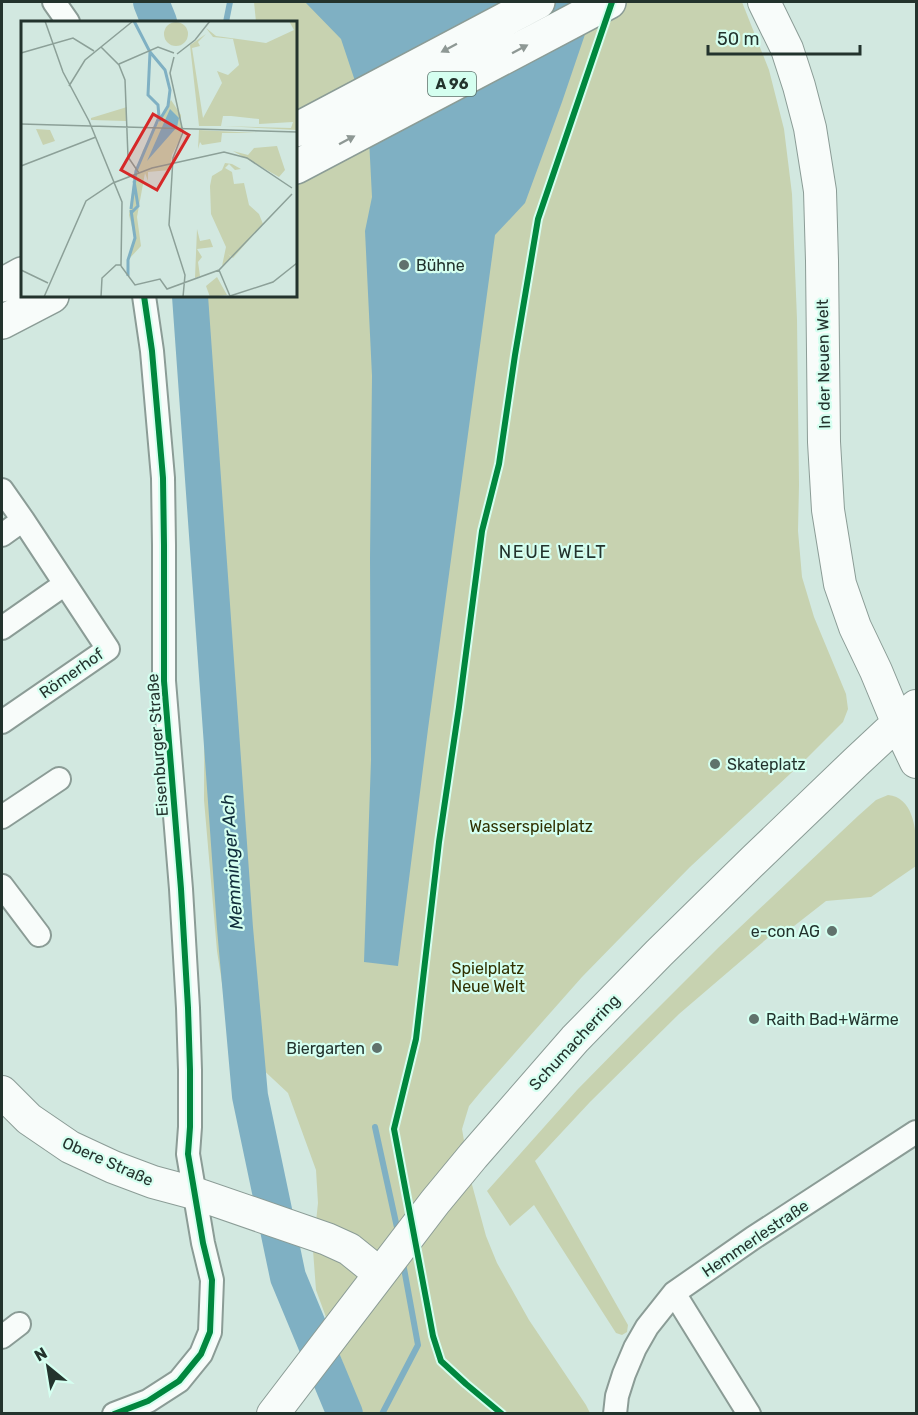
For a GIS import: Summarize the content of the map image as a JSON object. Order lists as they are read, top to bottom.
{
  "streets": {
    "highway": ["A 96"],
    "street": [
      "In der Neuen Welt",
      "Römerhof",
      "Eisenburger Straße",
      "Schumacherring",
      "Obere Straße",
      "Hemmerlestraße"
    ]
  },
  "crossings": [
    ["In der Neuen Welt", "Schumacherring"],
    ["Eisenburger Straße", "Obere Straße"],
    ["Schumacherring", "Obere Straße"]
  ],
  "districts": ["NEUE WELT"],
  "water": ["Memminger Ach"],
  "parks": ["Wasserspielplatz", "Spielplatz Neue Welt"],
  "places": [
    "Bühne",
    "Skateplatz",
    "e-con AG",
    "Raith Bad+Wärme",
    "Biergarten"
  ],
  "scale_bar": "50 m",
  "north": "top left"
}
